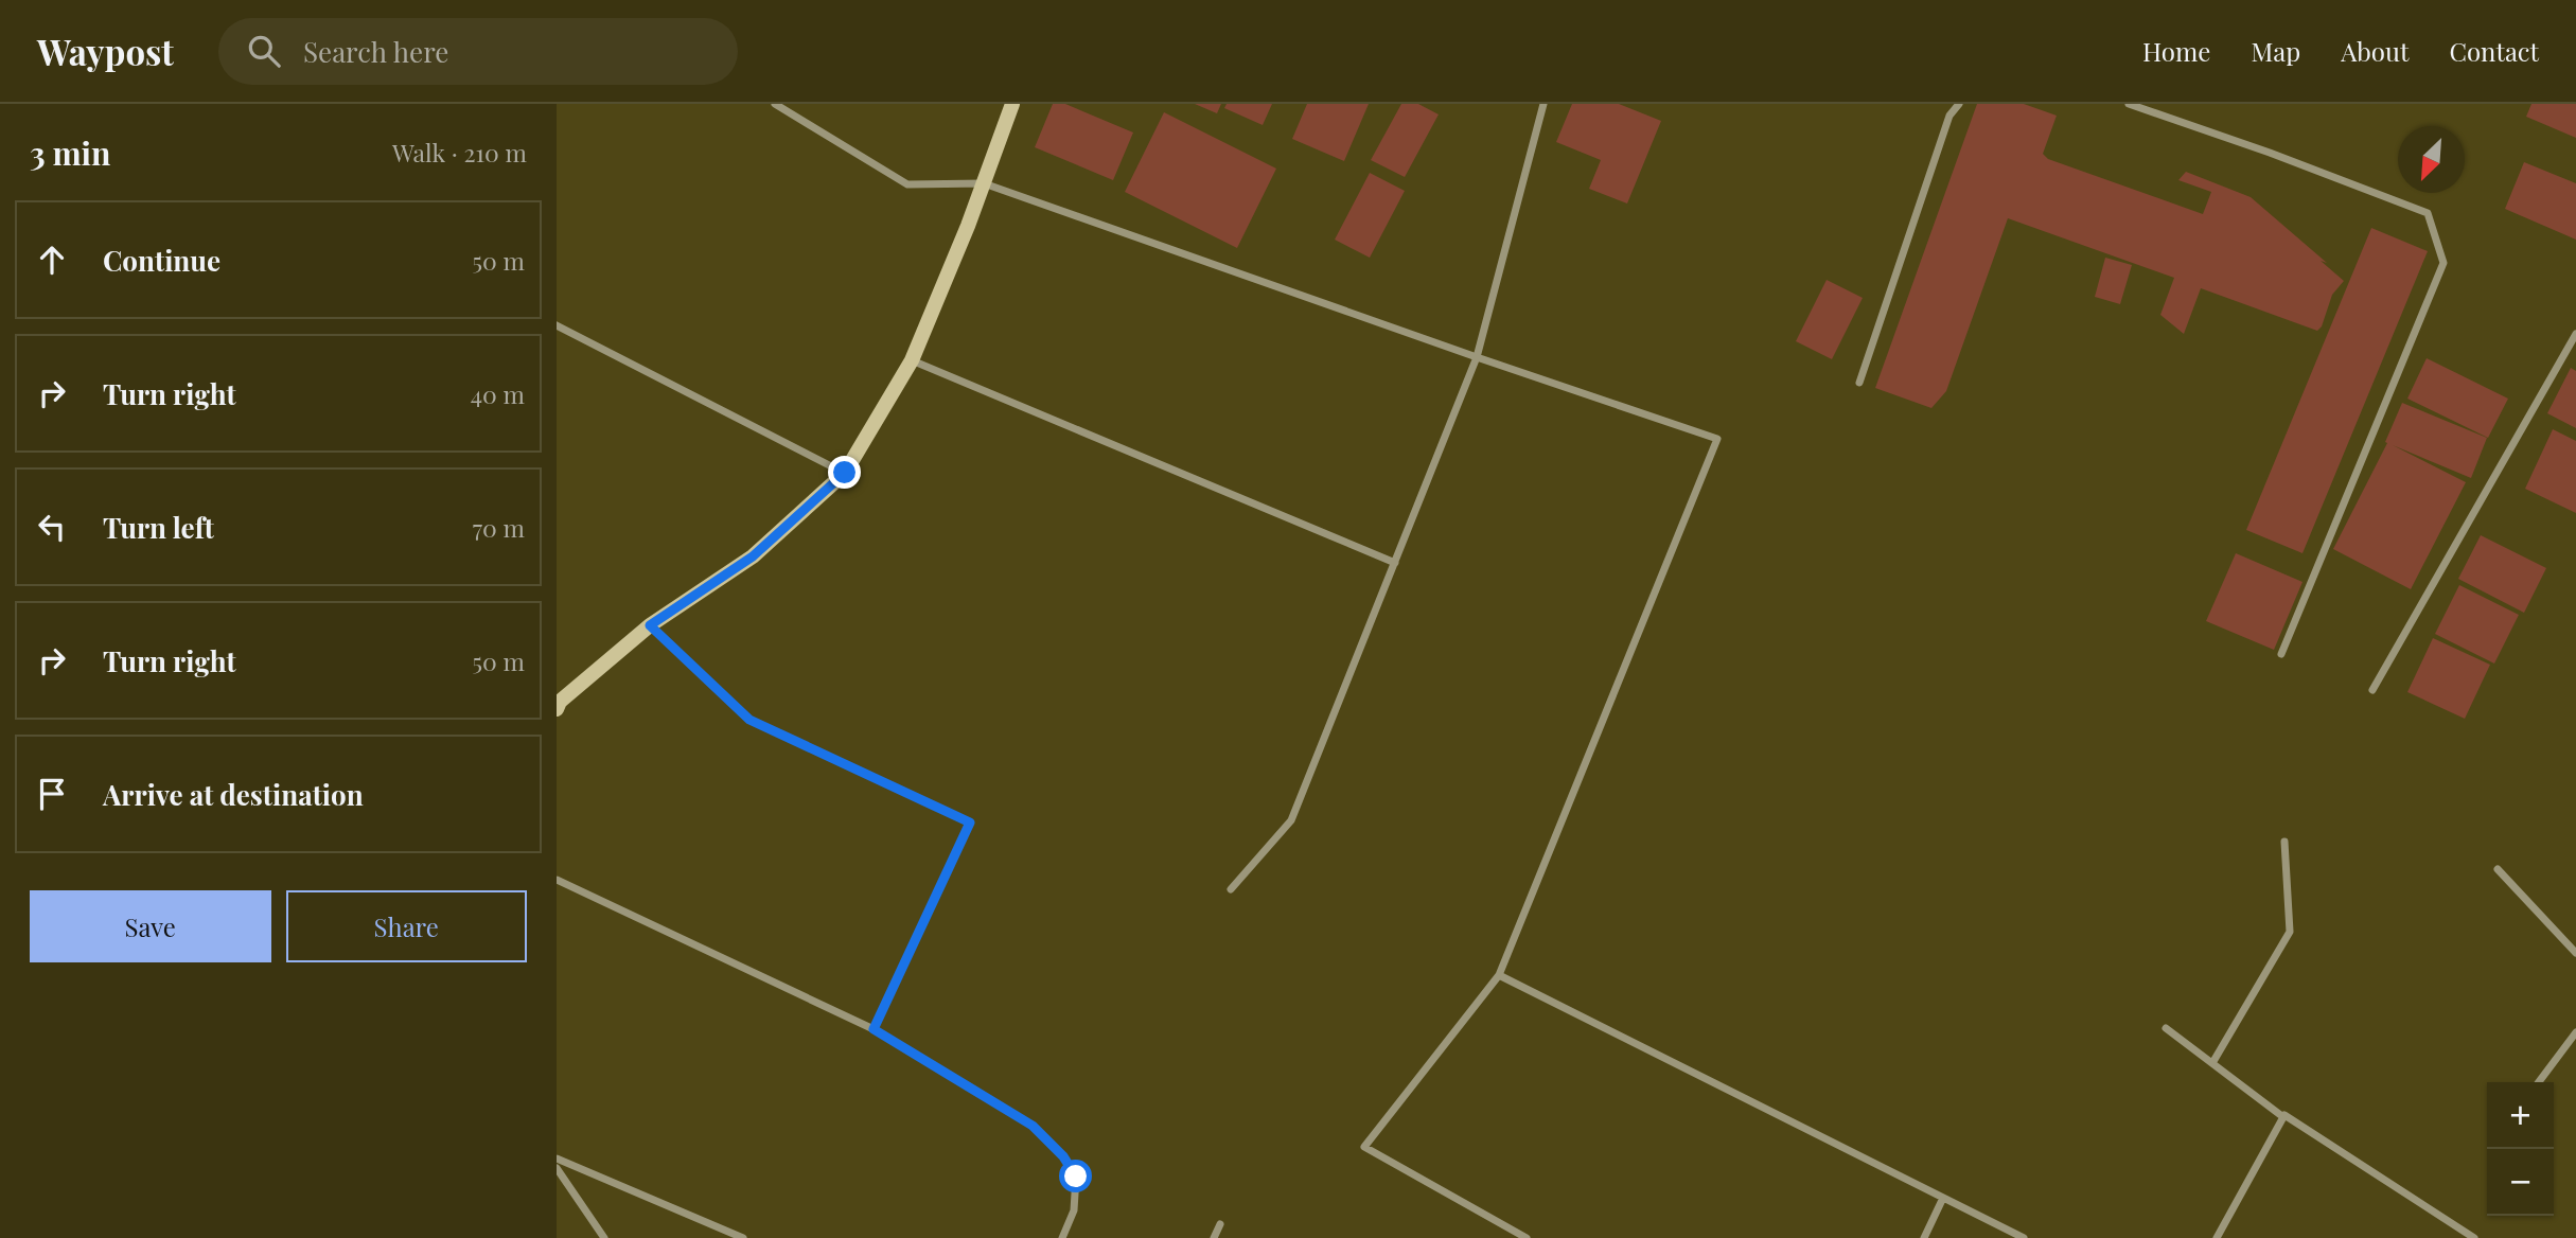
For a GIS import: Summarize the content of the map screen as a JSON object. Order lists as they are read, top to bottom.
{
  "north": "bottom left",
  "page": {
    "header": "Waypost",
    "search": "Search here",
    "nav": [
      "Home",
      "Map",
      "About",
      "Contact"
    ],
    "heading": ["3 min", "Walk · 210 m"],
    "list": [
      ["Continue", "50 m"],
      ["Turn right", "40 m"],
      ["Turn left", "70 m"],
      ["Turn right", "50 m"],
      "Arrive at destination"
    ],
    "buttons": ["Save", "Share"],
    "map_buttons": ["+", "−"]
  }
}
